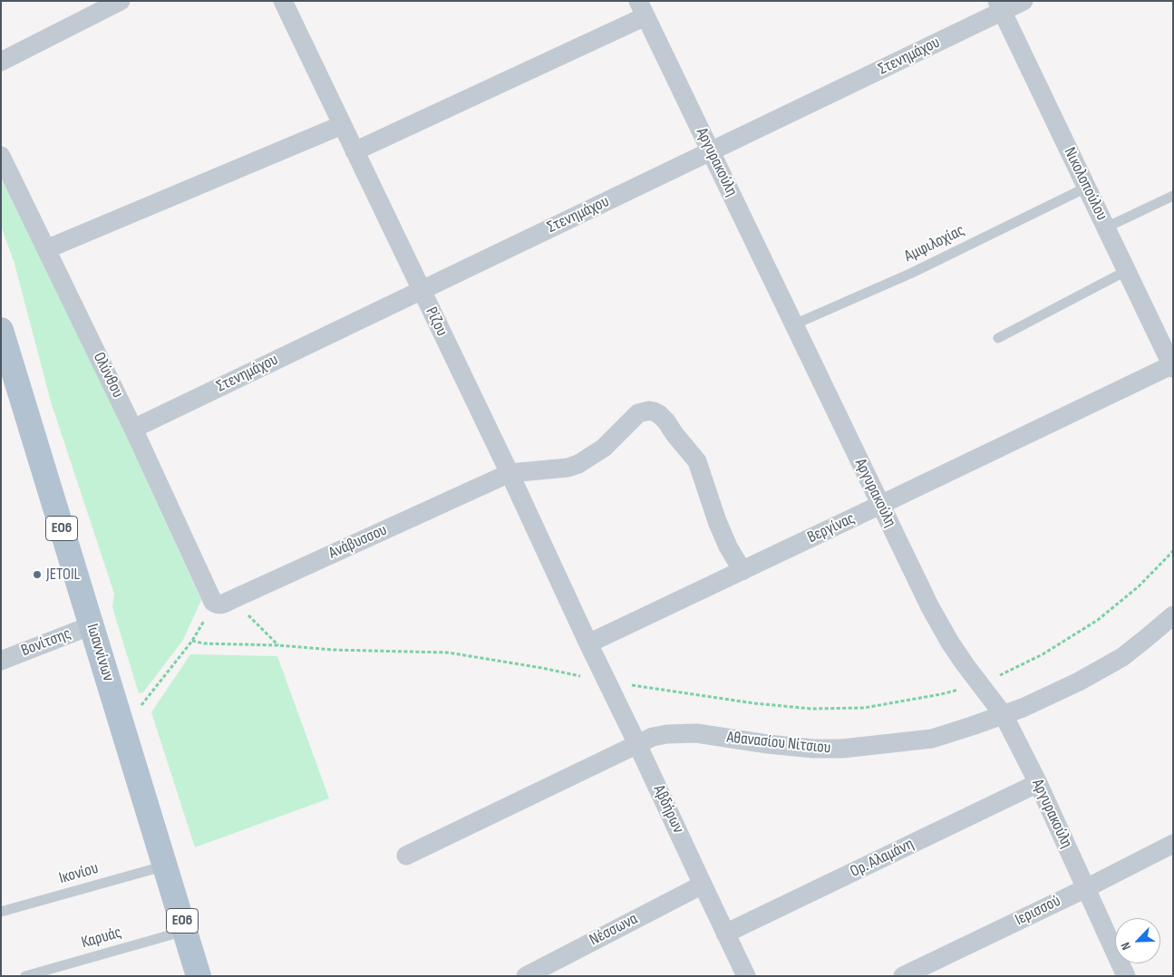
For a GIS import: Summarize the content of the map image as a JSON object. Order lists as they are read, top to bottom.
{
  "streets": {
    "main road": ["ΕΟ6", "Ιωαννίνων"],
    "street": [
      "Στενημάχου",
      "Αργυρακούλη",
      "Νικολοπούλου",
      "Ρίζου",
      "Ολύνθου",
      "Βεργίνας",
      "Ανάβυσσου",
      "Βονίτσης",
      "Αθανασίου Νίτσιου",
      "Αβδήρων",
      "Ορ. Αλαμάνη",
      "Ιερισσού",
      "Νέσσωνα"
    ],
    "lane": ["Αμφιλοχίας", "Ικονίου", "Καρυάς"]
  },
  "crossings": [
    ["Στενημάχου", "Αργυρακούλη"],
    ["Στενημάχου", "Νικολοπούλου"],
    ["Στενημάχου", "Ρίζου"],
    ["Στενημάχου", "Ολύνθου"],
    ["Αργυρακούλη", "Αμφιλοχίας"],
    ["Αργυρακούλη", "Βεργίνας"],
    ["Αργυρακούλη", "Αθανασίου Νίτσιου"],
    ["Αργυρακούλη", "Ορ. Αλαμάνη"],
    ["Αργυρακούλη", "Ιερισσού"],
    ["Νικολοπούλου", "Αμφιλοχίας"],
    ["Νικολοπούλου", "Βεργίνας"],
    ["Ρίζου", "Βεργίνας"],
    ["Ρίζου", "Ανάβυσσου"],
    ["Ρίζου", "Αβδήρων"],
    ["Ολύνθου", "Ανάβυσσου"],
    ["Βεργίνας", "Ανάβυσσου"],
    ["Βεργίνας", "Αβδήρων"],
    ["Βονίτσης", "Ιωαννίνων"],
    ["Ιωαννίνων", "Ικονίου"],
    ["Ιωαννίνων", "Καρυάς"],
    ["Αθανασίου Νίτσιου", "Αβδήρων"],
    ["Αβδήρων", "Ορ. Αλαμάνη"],
    ["Αβδήρων", "Νέσσωνα"]
  ],
  "places": ["JETOIL"],
  "north": "bottom left"
}
